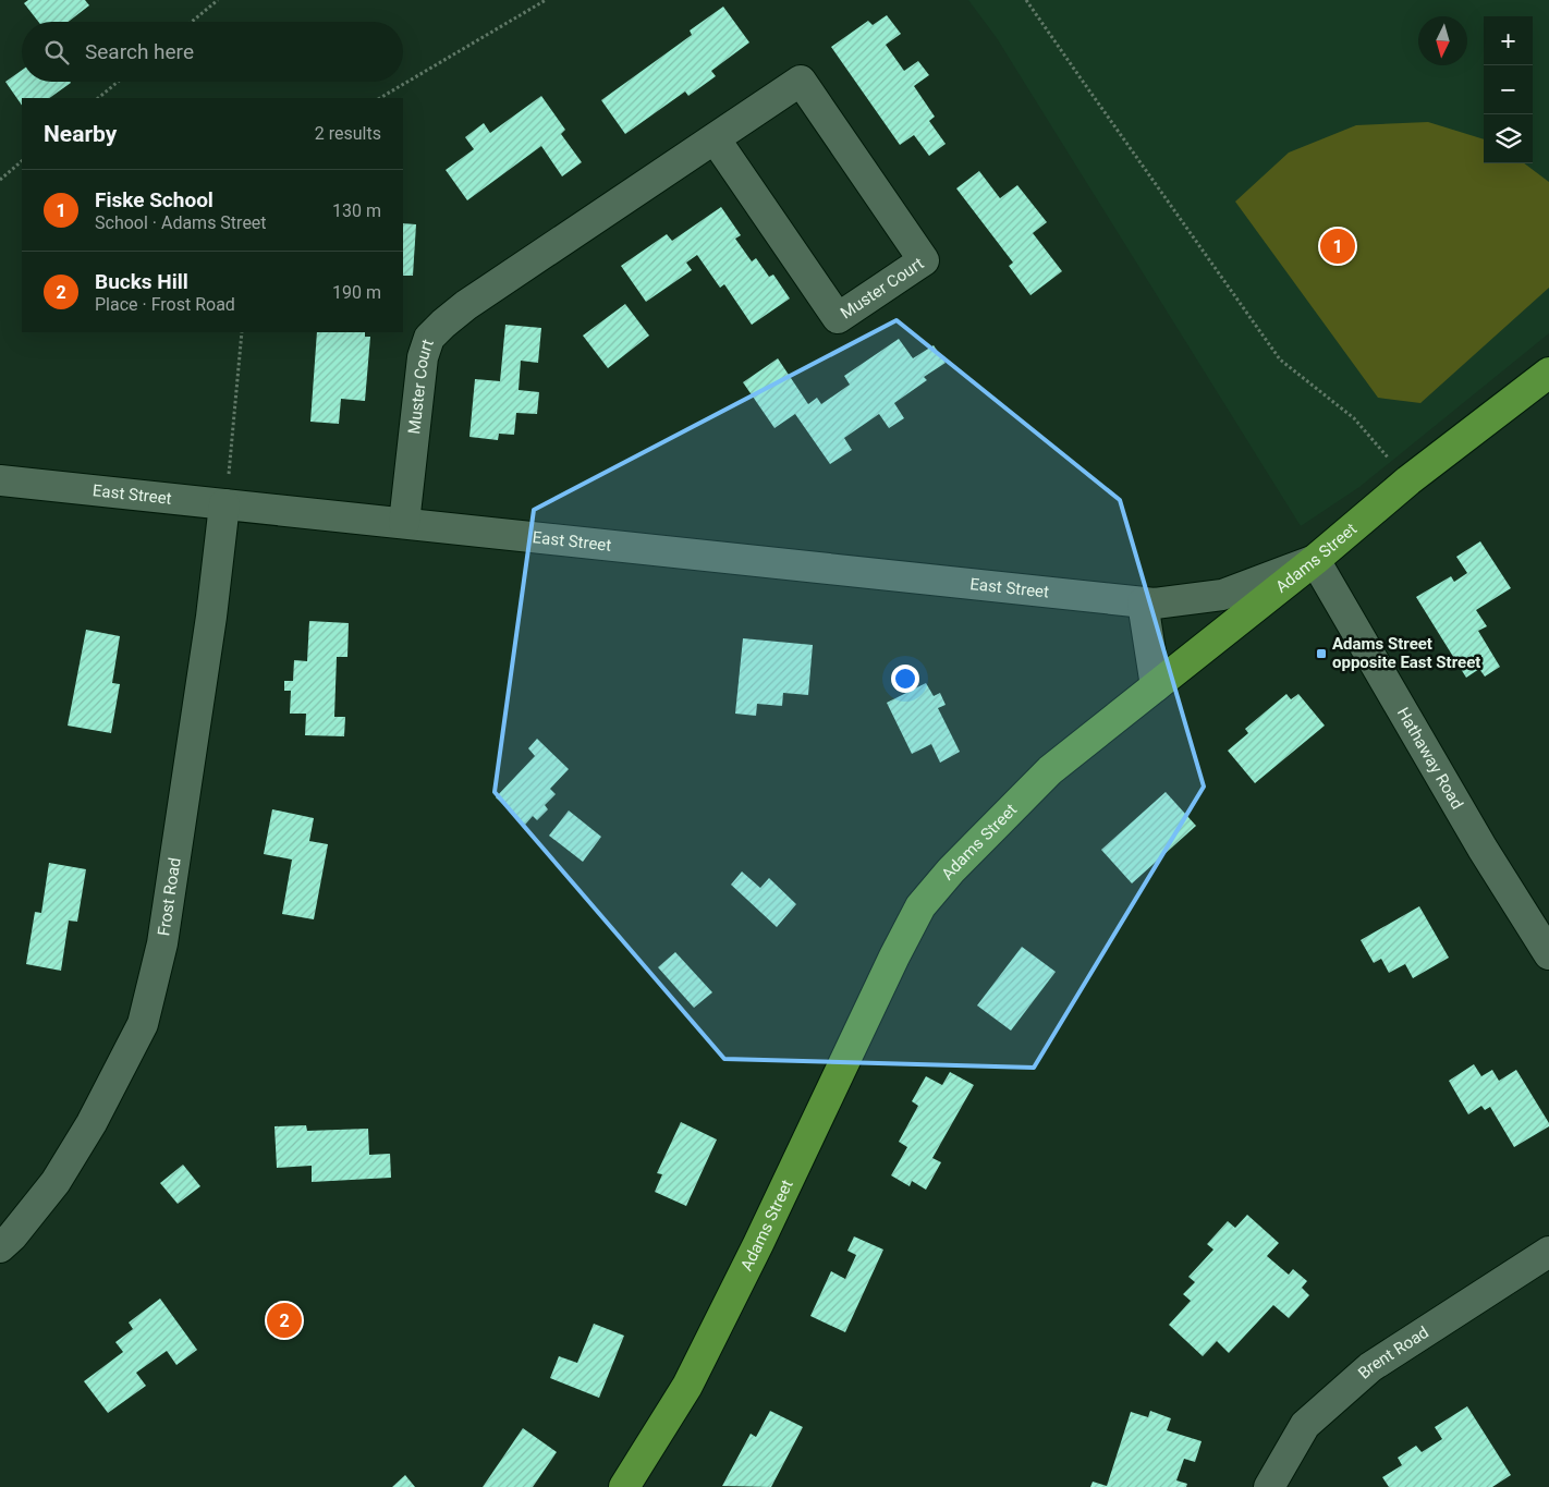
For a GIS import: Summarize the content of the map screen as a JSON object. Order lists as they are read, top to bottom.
{
  "streets": {
    "main road": ["Adams Street"],
    "street": [
      "Muster Court",
      "East Street",
      "Hathaway Road",
      "Frost Road",
      "Brent Road"
    ]
  },
  "crossings": [
    ["Muster Court", "East Street"],
    ["East Street", "Adams Street"],
    ["East Street", "Hathaway Road"],
    ["East Street", "Frost Road"],
    ["Adams Street", "Hathaway Road"]
  ],
  "places": {
    "transit": ["Adams Street opposite East Street"]
  },
  "north": "bottom",
  "page": {
    "map_buttons": ["+", "−"],
    "search": "Search here",
    "heading": ["Nearby", "2 results"],
    "list": [
      {
        "mark": "1",
        "name": "Fiske School",
        "note": "School · Adams Street",
        "value": "130 m"
      },
      {
        "mark": "2",
        "name": "Bucks Hill",
        "note": "Place · Frost Road",
        "value": "190 m"
      }
    ],
    "pins": ["1", "2"]
  }
}
